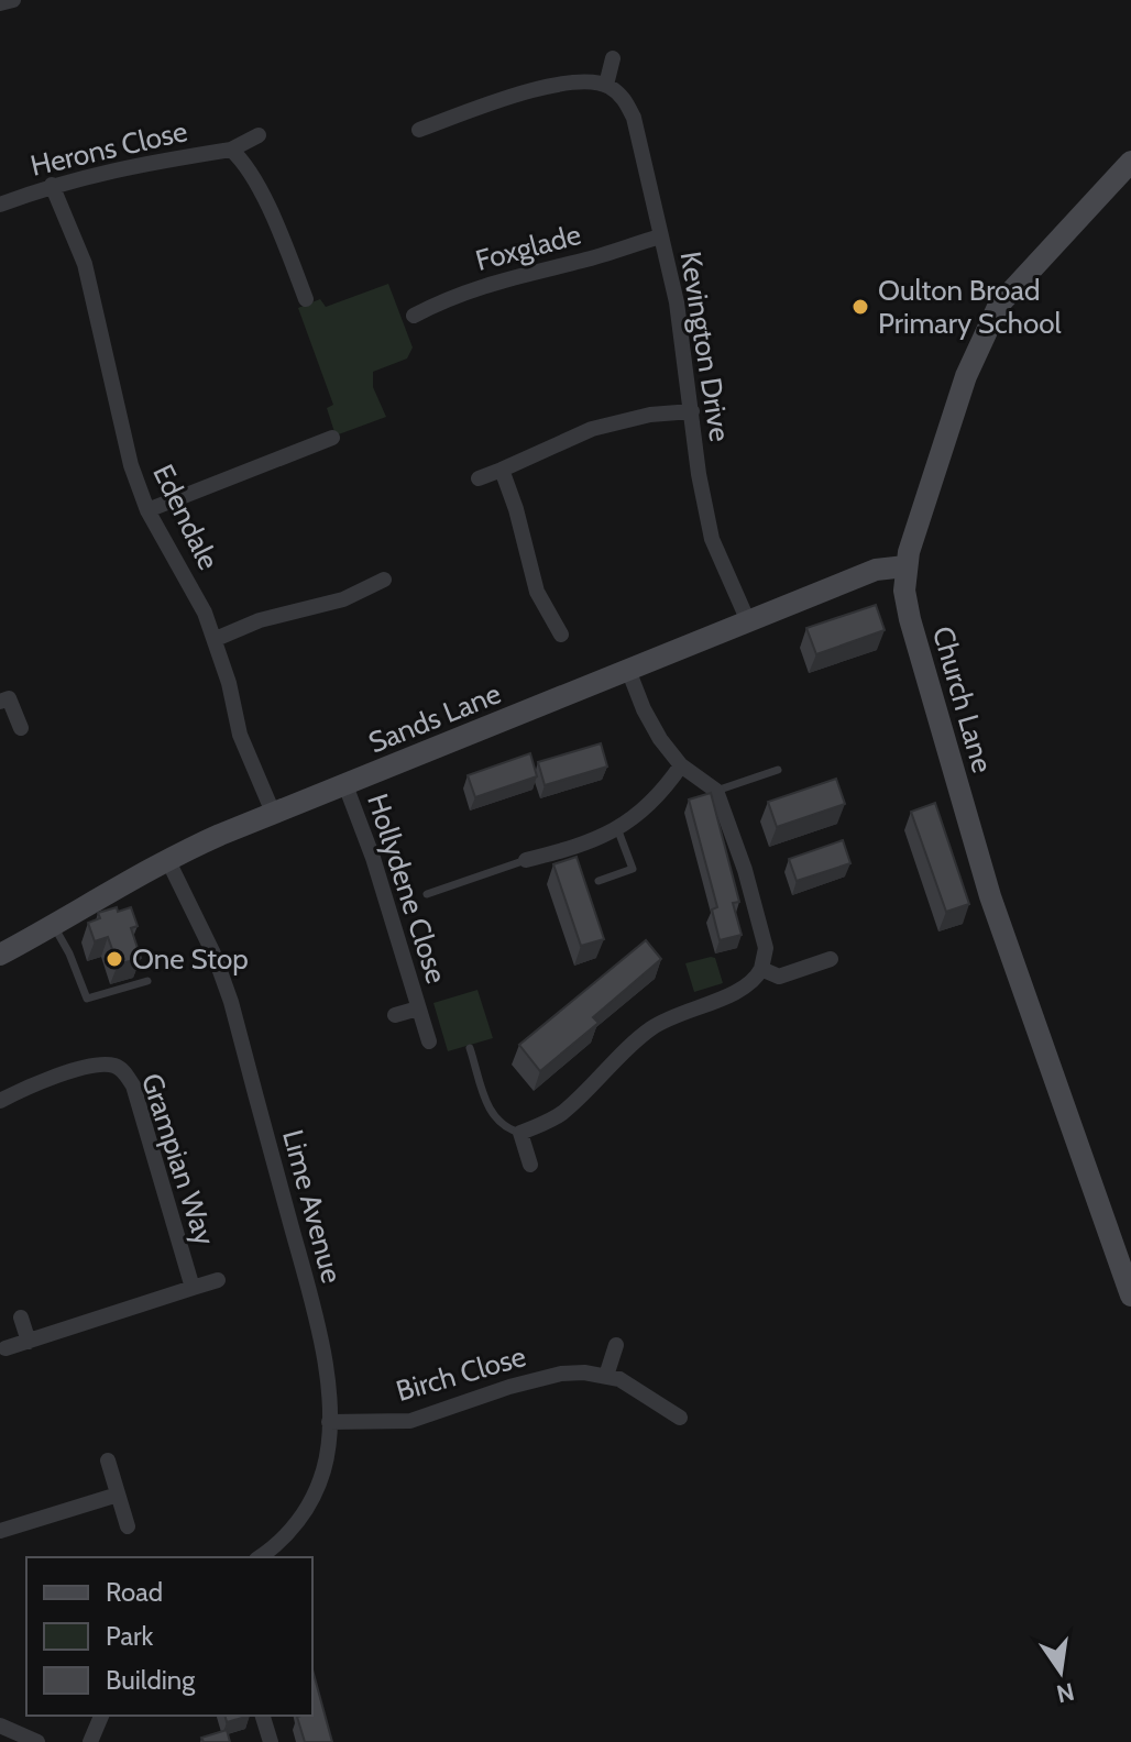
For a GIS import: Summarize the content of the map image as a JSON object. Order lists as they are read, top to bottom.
{
  "streets": {
    "street": [
      "Herons Close",
      "Foxglade",
      "Kevington Drive",
      "Edendale",
      "Church Lane",
      "Sands Lane",
      "Hollydene Close",
      "Grampian Way",
      "Lime Avenue",
      "Birch Close"
    ]
  },
  "crossings": [
    ["Herons Close", "Edendale"],
    ["Foxglade", "Kevington Drive"],
    ["Kevington Drive", "Sands Lane"],
    ["Edendale", "Sands Lane"],
    ["Church Lane", "Sands Lane"],
    ["Sands Lane", "Hollydene Close"],
    ["Sands Lane", "Lime Avenue"],
    ["Lime Avenue", "Birch Close"]
  ],
  "places": ["Oulton Broad Primary School", "One Stop"],
  "legend": ["Road", "Park", "Building"],
  "north": "bottom"
}
